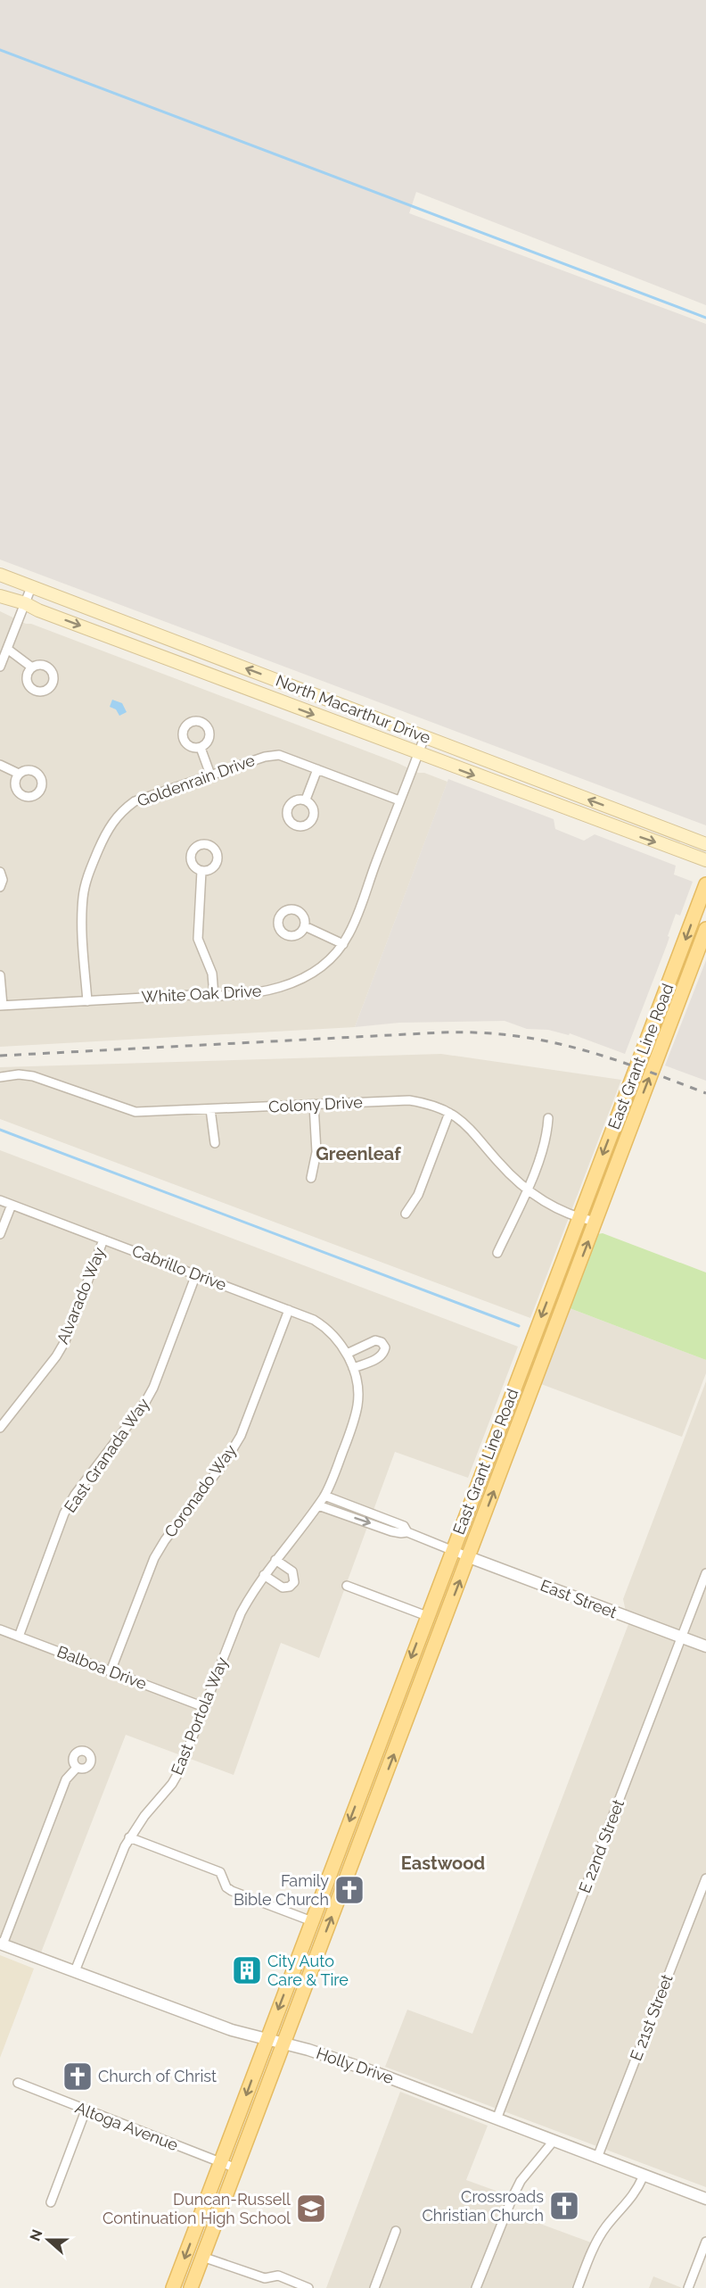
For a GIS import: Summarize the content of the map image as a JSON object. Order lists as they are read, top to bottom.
{
  "streets": {
    "main road": ["North Macarthur Drive", "East Grant Line Road"],
    "street": [
      "Goldenrain Drive",
      "White Oak Drive",
      "Colony Drive",
      "Cabrillo Drive",
      "Alvarado Way",
      "East Granada Way",
      "Coronado Way",
      "East Street",
      "Balboa Drive",
      "East Portola Way",
      "E 22nd Street",
      "E 21st Street",
      "Holly Drive",
      "Altoga Avenue"
    ]
  },
  "crossings": [
    ["North Macarthur Drive", "White Oak Drive"],
    ["Goldenrain Drive", "White Oak Drive"],
    ["East Grant Line Road", "Colony Drive"],
    ["East Grant Line Road", "East Street"],
    ["East Grant Line Road", "Holly Drive"],
    ["East Grant Line Road", "Altoga Avenue"],
    ["Cabrillo Drive", "Alvarado Way"],
    ["Cabrillo Drive", "East Granada Way"],
    ["Cabrillo Drive", "Coronado Way"],
    ["Cabrillo Drive", "East Portola Way"],
    ["East Granada Way", "Balboa Drive"],
    ["Coronado Way", "Balboa Drive"],
    ["East Street", "E 22nd Street"],
    ["Balboa Drive", "East Portola Way"],
    ["East Portola Way", "Holly Drive"],
    ["E 22nd Street", "Holly Drive"],
    ["E 21st Street", "Holly Drive"]
  ],
  "districts": ["Greenleaf", "Eastwood"],
  "places": {
    "church": ["Family Bible Church", "Church of Christ", "Crossroads Christian Church"],
    "building": ["City Auto Care & Tire"],
    "school or university": ["Duncan-Russell Continuation High School"]
  },
  "north": "left"
}
